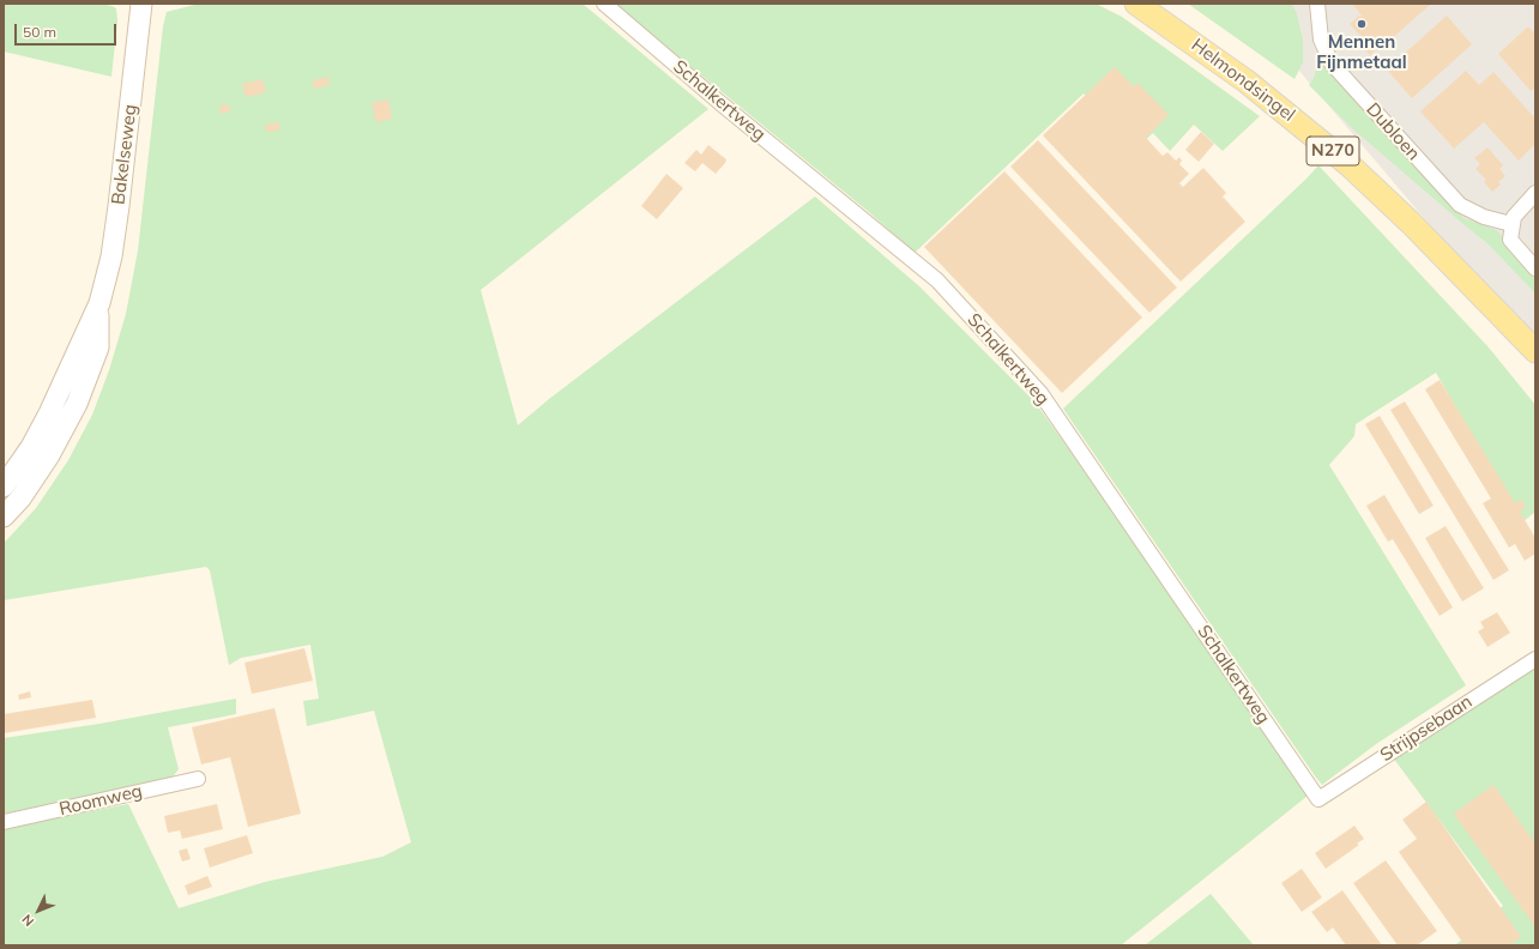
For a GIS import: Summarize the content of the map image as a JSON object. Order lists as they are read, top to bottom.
{
  "streets": {
    "main road": ["Helmondsingel", "N270", "Bakelseweg"],
    "street": [
      "Schalkertweg",
      "Dubloen",
      "Strijpsebaan",
      "Roomweg"
    ]
  },
  "crossings": [
    ["Schalkertweg", "Strijpsebaan"]
  ],
  "places": ["Mennen Fijnmetaal"],
  "scale_bar": "50 m",
  "north": "bottom left"
}
